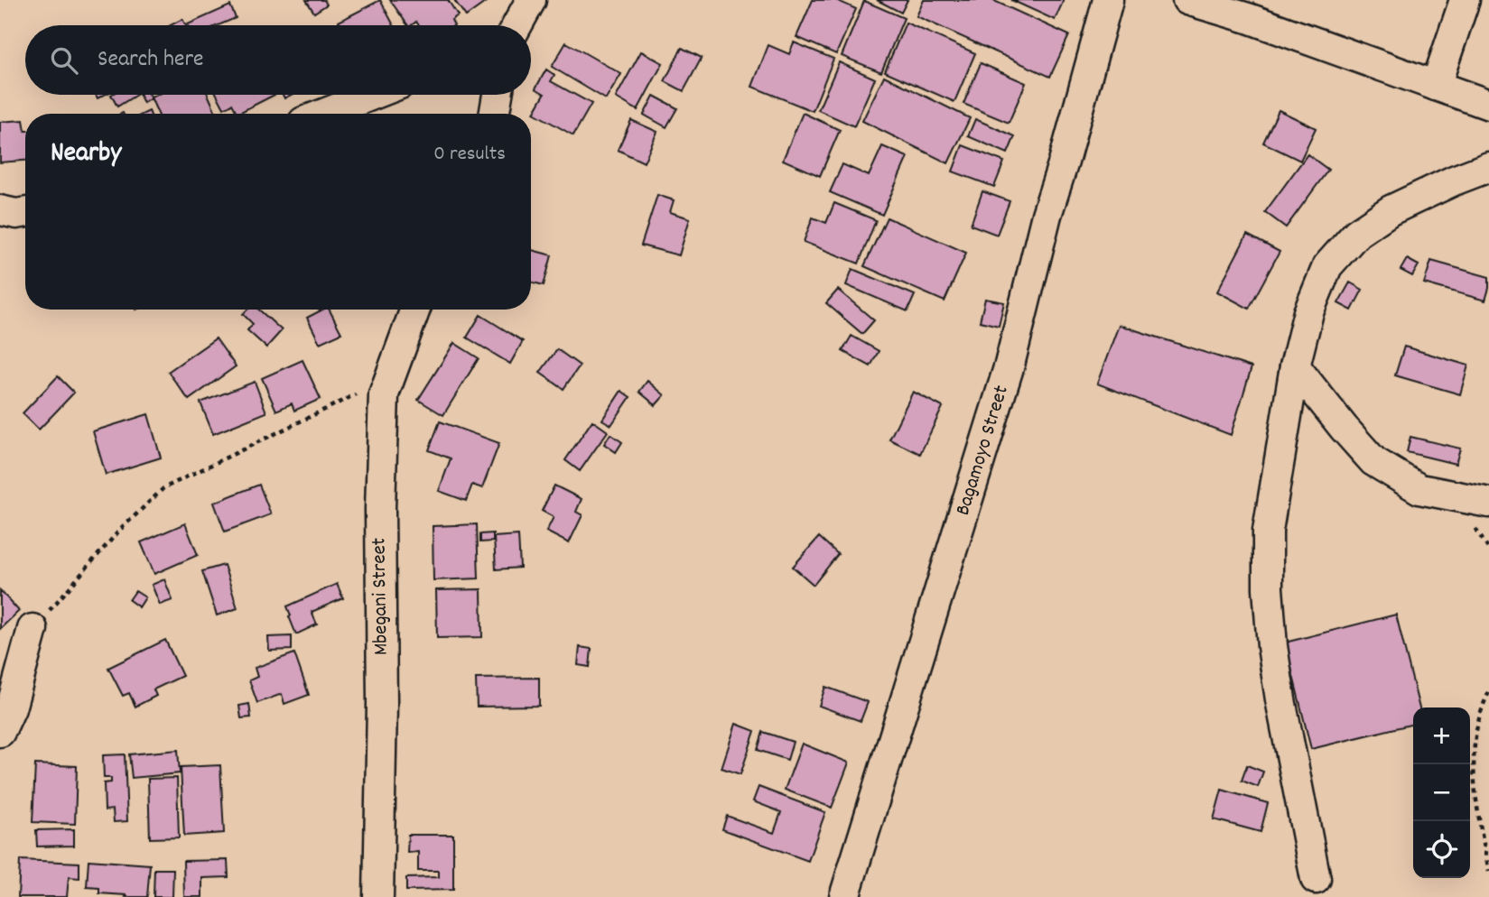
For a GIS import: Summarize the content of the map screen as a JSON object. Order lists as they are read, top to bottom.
{
  "streets": {
    "street": ["Bagamoyo Street", "Mbegani Street"]
  },
  "page": {
    "search": "Search here",
    "heading": ["Nearby", "0 results"],
    "map_buttons": ["+", "−"]
  }
}
